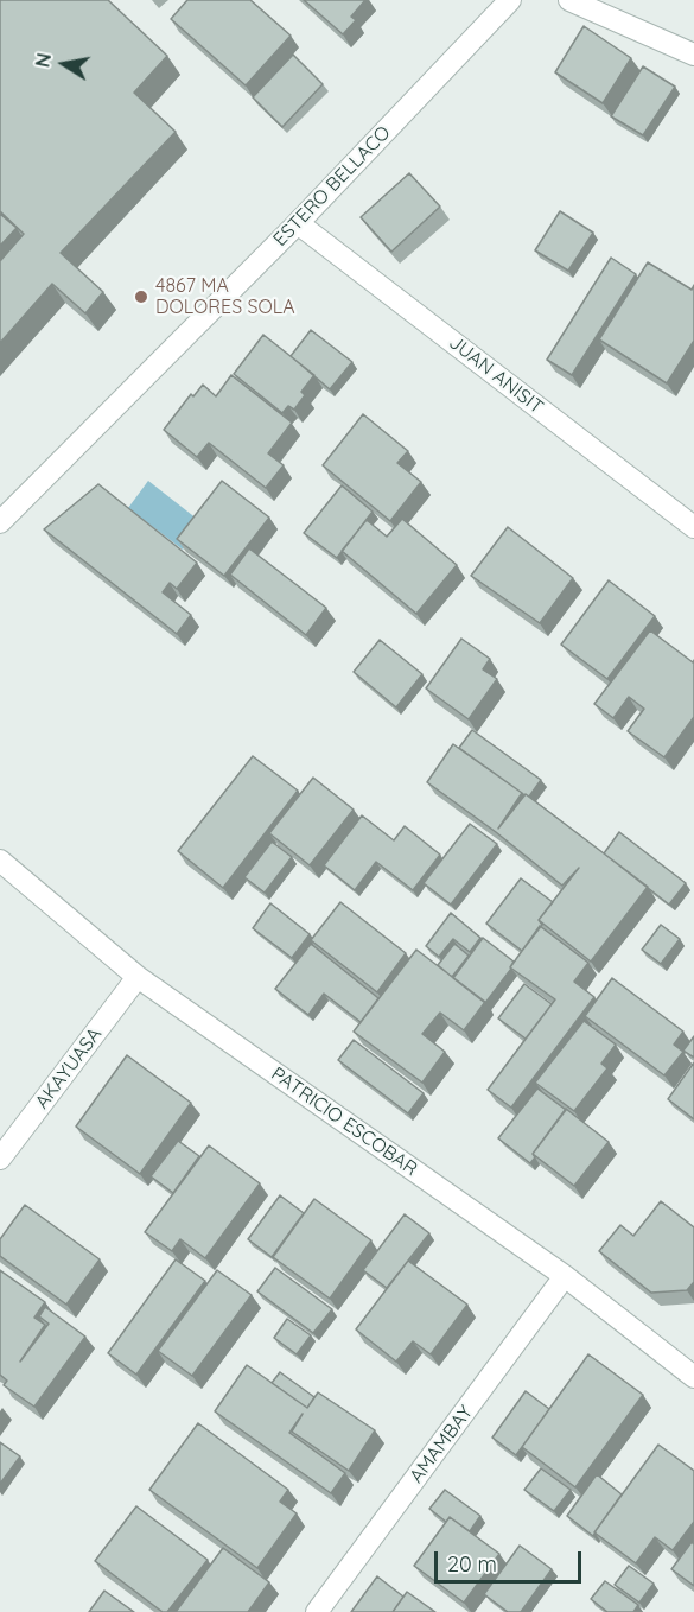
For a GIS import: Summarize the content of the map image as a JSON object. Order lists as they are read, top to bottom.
{
  "streets": {
    "street": [
      "ESTERO BELLACO",
      "JUAN ANISIT",
      "AKAYUASA",
      "PATRICIO ESCOBAR",
      "AMAMBAY"
    ]
  },
  "crossings": [
    ["ESTERO BELLACO", "JUAN ANISIT"],
    ["AKAYUASA", "PATRICIO ESCOBAR"],
    ["PATRICIO ESCOBAR", "AMAMBAY"]
  ],
  "places": ["4867 MA DOLORES SOLA"],
  "scale_bar": "20 m",
  "north": "left"
}
